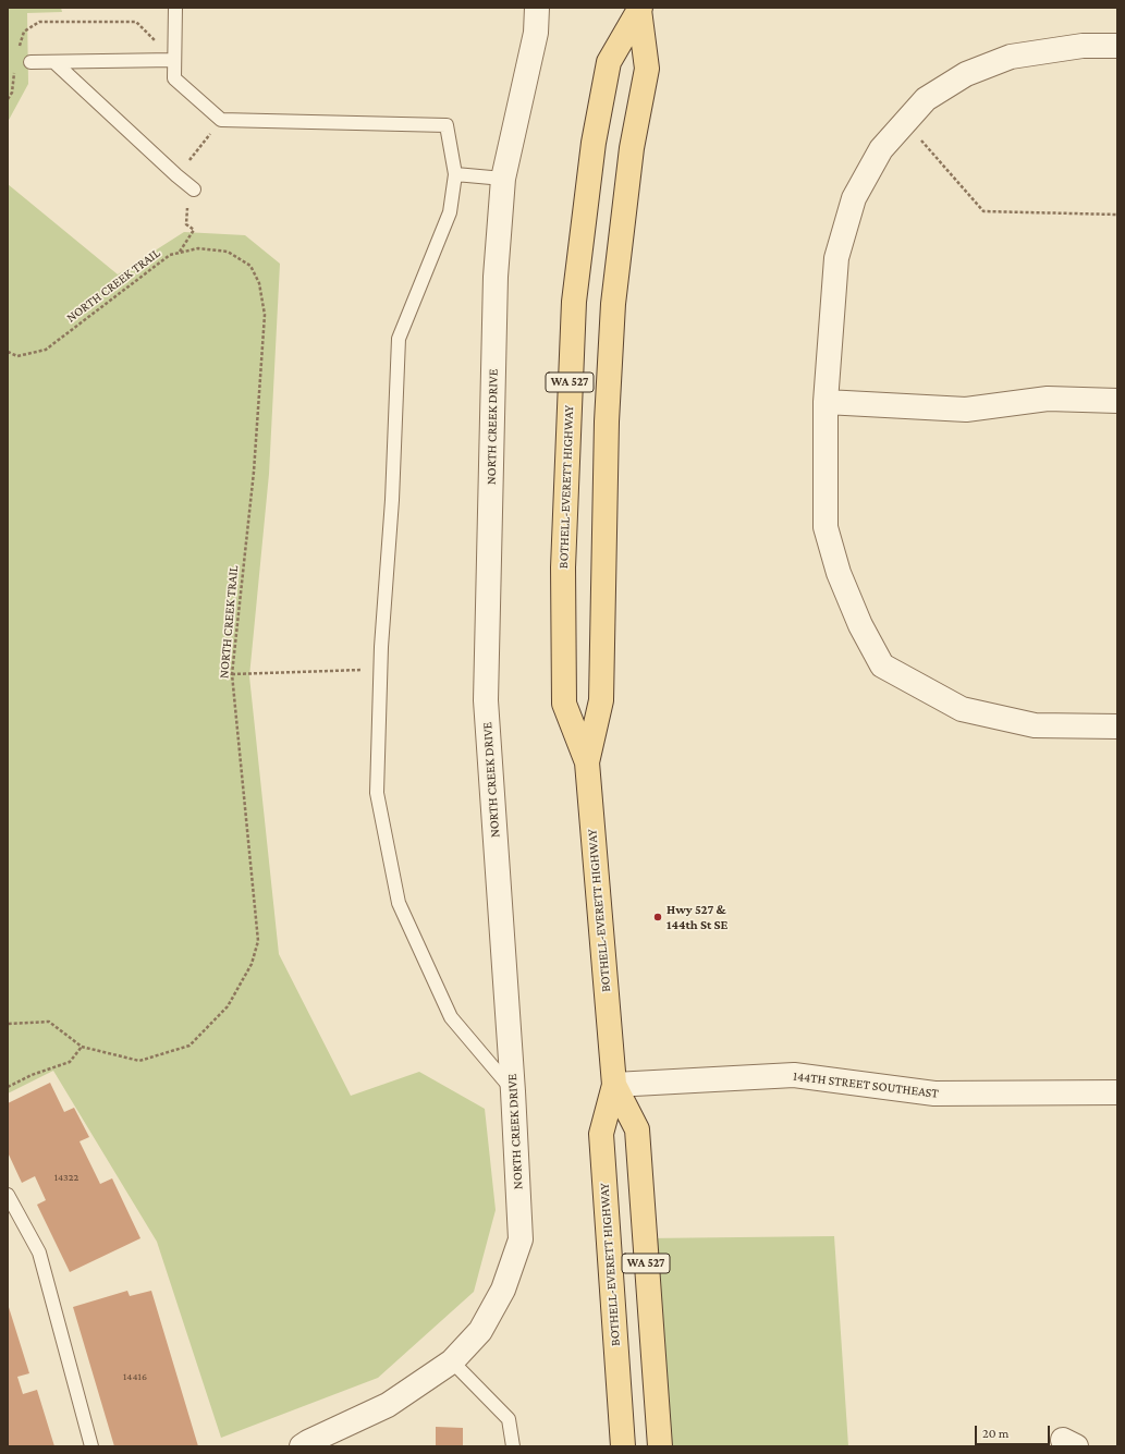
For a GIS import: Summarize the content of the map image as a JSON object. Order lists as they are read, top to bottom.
{
  "streets": {
    "main road": ["WA 527", "BOTHELL-EVERETT HIGHWAY"],
    "street": ["NORTH CREEK DRIVE", "144TH STREET SOUTHEAST"],
    "path": ["NORTH CREEK TRAIL"]
  },
  "crossings": [
    ["BOTHELL-EVERETT HIGHWAY", "144TH STREET SOUTHEAST"]
  ],
  "places": ["Hwy 527 & 144th St SE"],
  "house_numbers": ["14322", "14416"],
  "scale_bar": "20 m"
}
